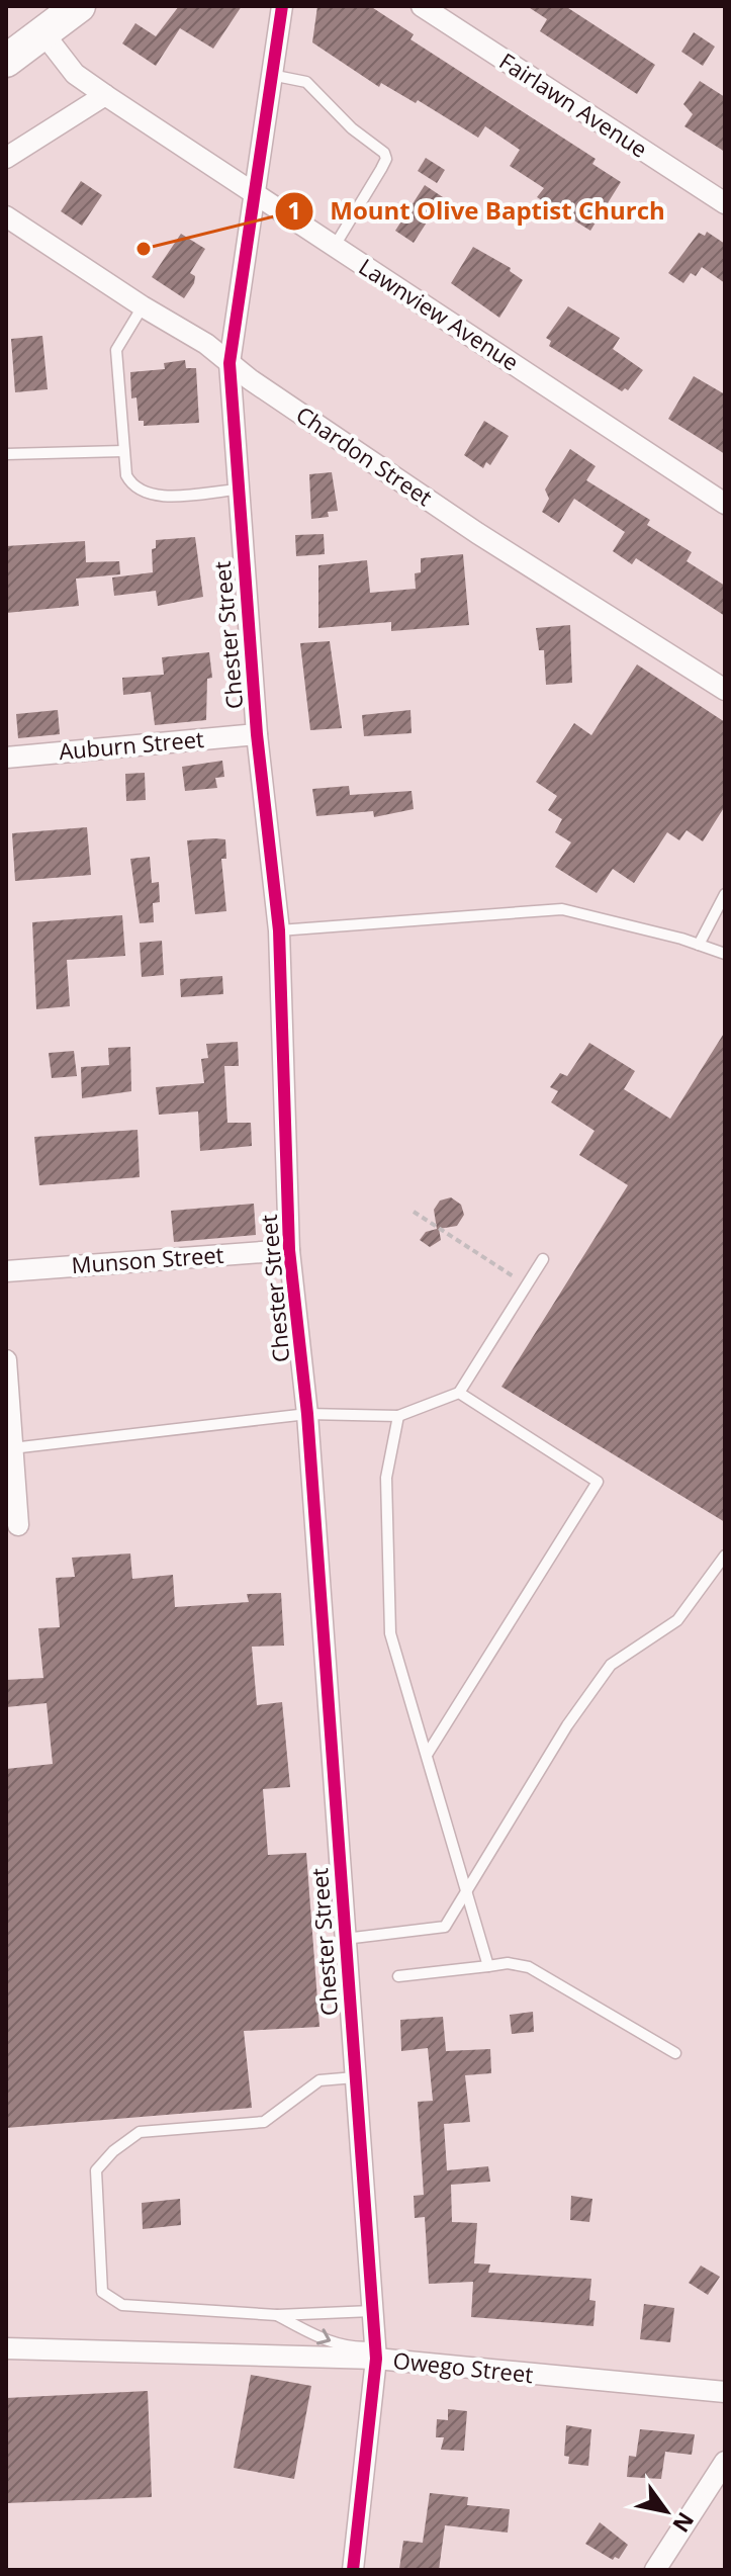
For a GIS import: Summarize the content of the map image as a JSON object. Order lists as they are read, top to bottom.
{
  "streets": {
    "street": [
      "Fairlawn Avenue",
      "Lawnview Avenue",
      "Chardon Street",
      "Chester Street",
      "Auburn Street",
      "Munson Street",
      "Owego Street"
    ]
  },
  "crossings": [
    ["Lawnview Avenue", "Chester Street"],
    ["Chardon Street", "Chester Street"],
    ["Chester Street", "Auburn Street"],
    ["Chester Street", "Munson Street"],
    ["Chester Street", "Owego Street"]
  ],
  "places": ["Mount Olive Baptist Church"],
  "north": "bottom right"
}
